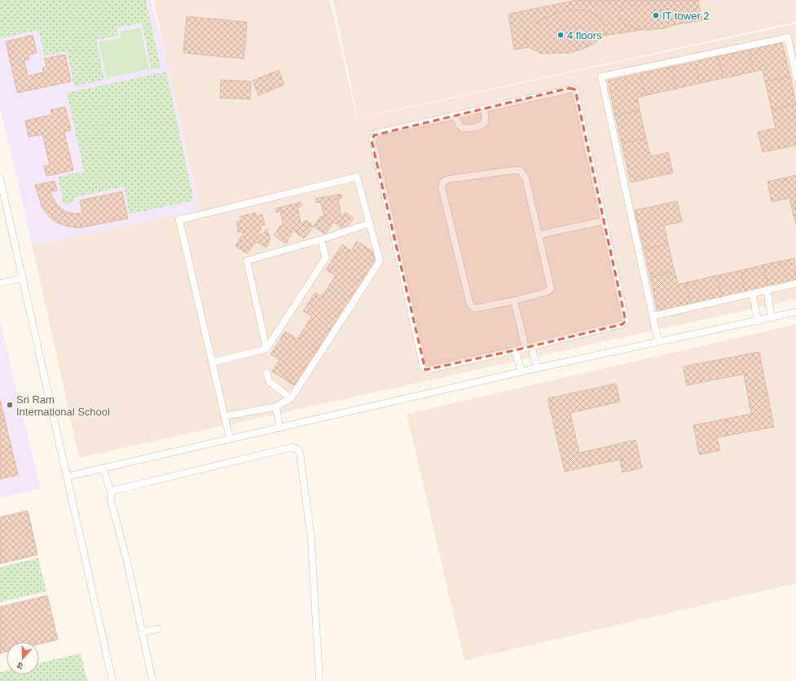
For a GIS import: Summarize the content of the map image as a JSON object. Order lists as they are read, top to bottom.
{
  "places": ["IT tower 2", "4 floors", "Sri Ram International School"],
  "north": "bottom"
}
